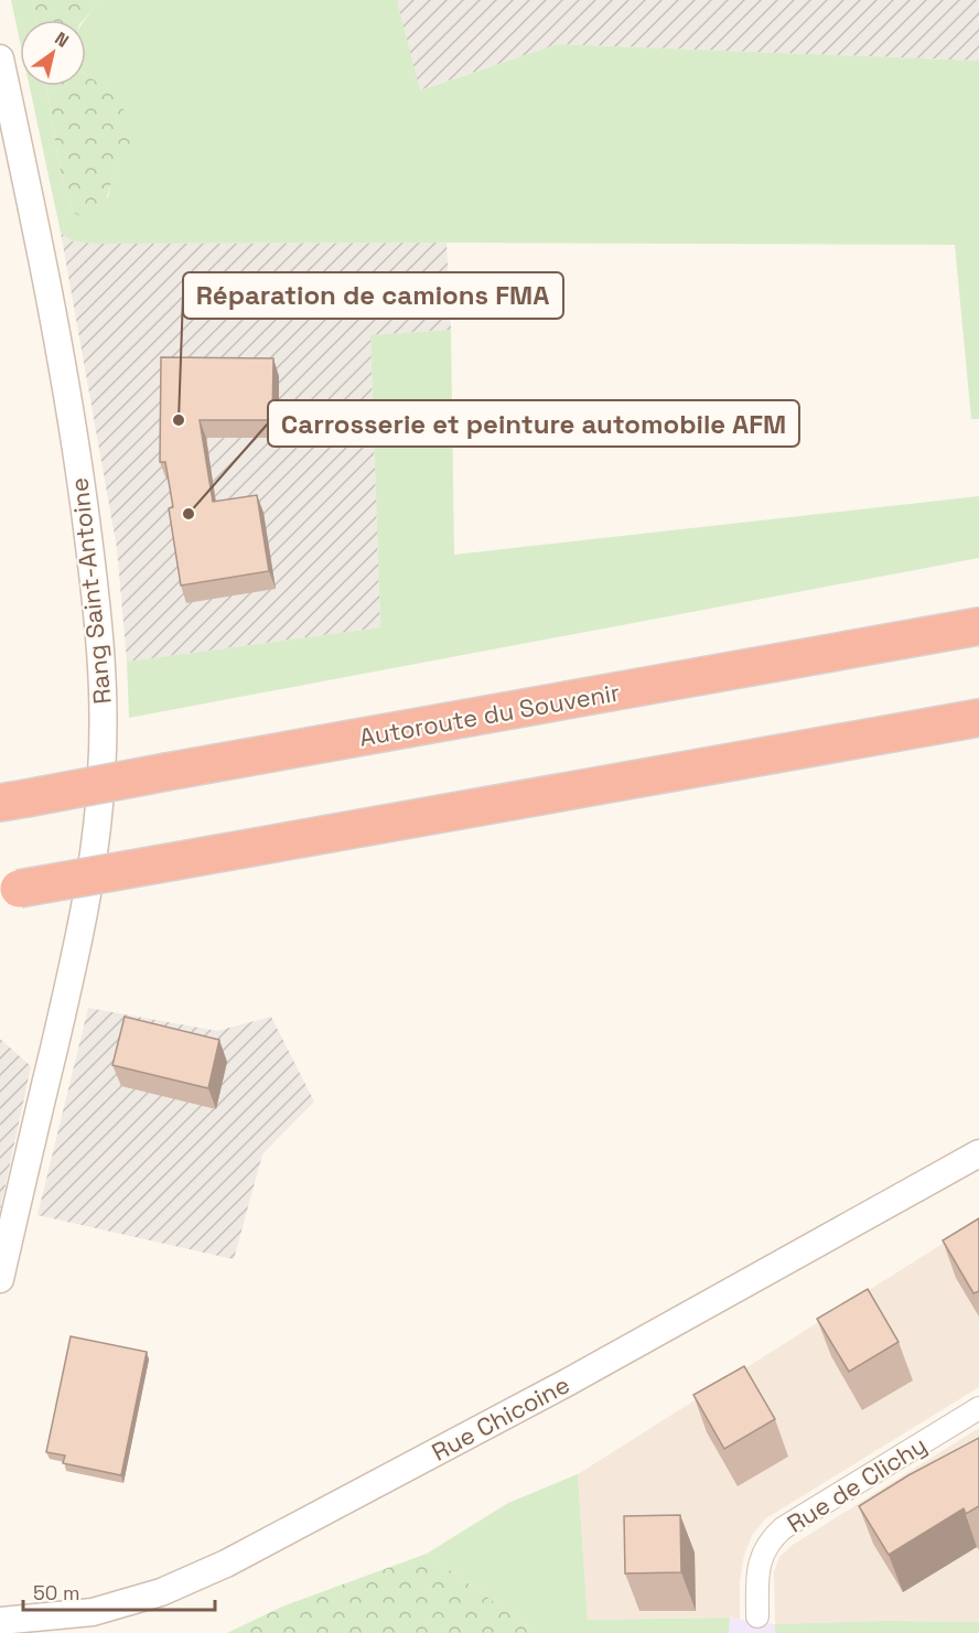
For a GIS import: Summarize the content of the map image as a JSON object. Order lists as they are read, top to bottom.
{
  "streets": {
    "highway": ["Autoroute du Souvenir"],
    "street": ["Rang Saint-Antoine", "Rue Chicoine", "Rue de Clichy"]
  },
  "places": ["Réparation de camions FMA", "Carrosserie et peinture automobile AFM"],
  "scale_bar": "50 m",
  "north": "top right"
}
